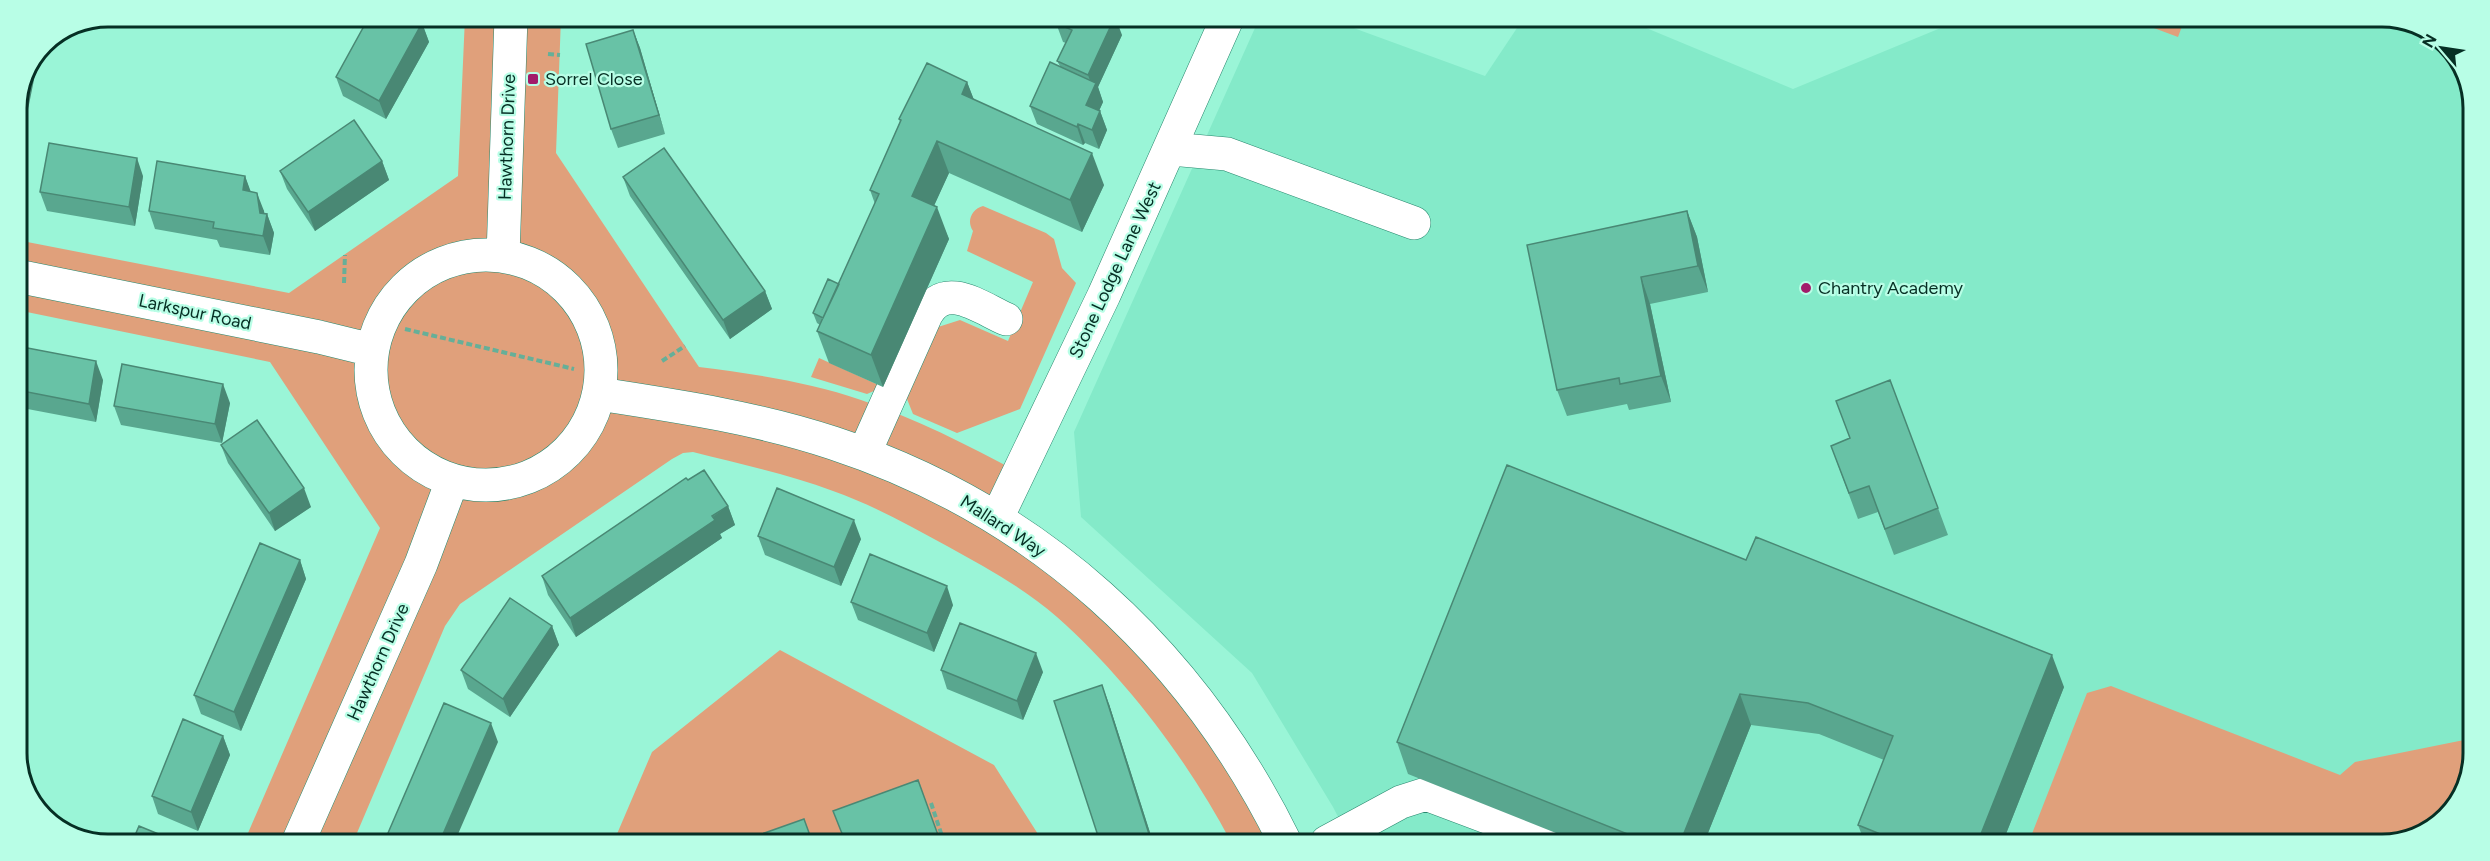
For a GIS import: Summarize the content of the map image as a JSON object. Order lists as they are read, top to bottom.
{
  "streets": {
    "street": [
      "Hawthorn Drive",
      "Stone Lodge Lane West",
      "Larkspur Road",
      "Mallard Way"
    ]
  },
  "crossings": [
    ["Stone Lodge Lane West", "Mallard Way"]
  ],
  "places": {
    "transit": ["Sorrel Close"],
    "other": ["Chantry Academy"]
  },
  "north": "top left"
}
